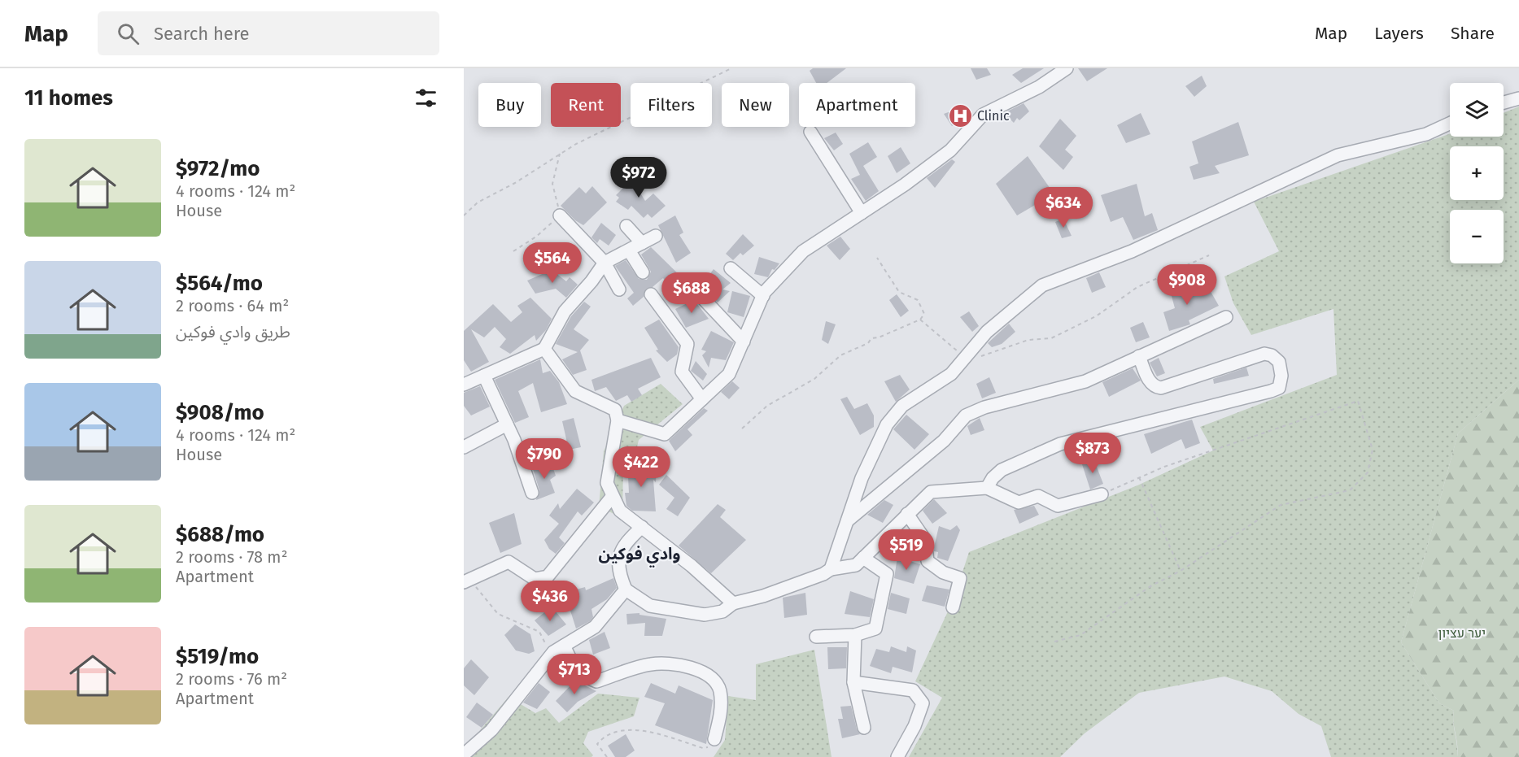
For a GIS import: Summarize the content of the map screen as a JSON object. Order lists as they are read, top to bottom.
{
  "districts": ["وادي فوكين"],
  "parks": ["יער עציון"],
  "places": {
    "hospital": ["Clinic"]
  },
  "page": {
    "header": "Map",
    "search": "Search here",
    "nav": ["Map", "Layers", "Share"],
    "heading": "11 homes",
    "map_buttons": ["+", "−"],
    "chip": [
      "Buy",
      "Rent",
      "Filters",
      "New",
      "Apartment"
    ],
    "list": [
      {
        "name": "$972/mo",
        "note": "4 rooms · 124 m² · House"
      },
      {
        "name": "$564/mo",
        "note": "2 rooms · 64 m² · طريق وادي فوکين"
      },
      {
        "name": "$908/mo",
        "note": "4 rooms · 124 m² · House"
      },
      {
        "name": "$688/mo",
        "note": "2 rooms · 78 m² · Apartment"
      },
      {
        "name": "$519/mo",
        "note": "2 rooms · 76 m² · Apartment"
      }
    ],
    "price": [
      "$972",
      "$634",
      "$564",
      "$908",
      "$688",
      "$873",
      "$790",
      "$422",
      "$519",
      "$436",
      "$713"
    ]
  }
}
